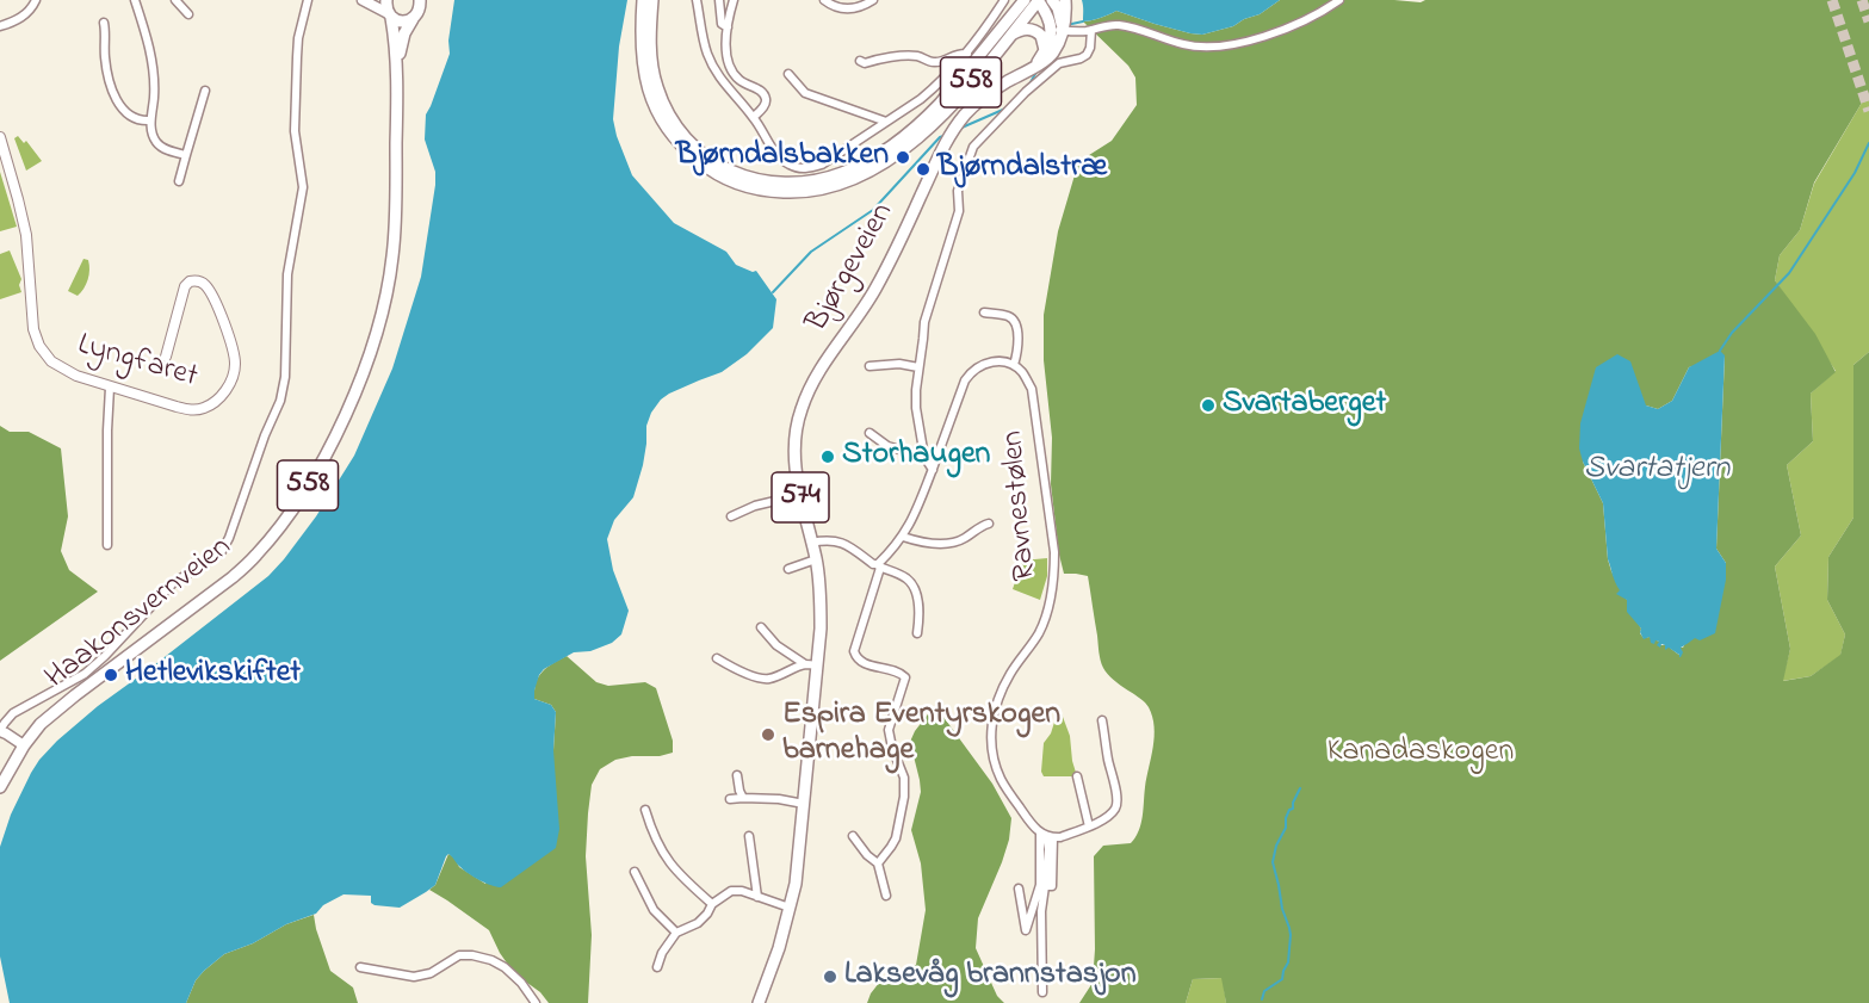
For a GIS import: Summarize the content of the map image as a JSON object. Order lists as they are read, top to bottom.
{
  "streets": {
    "main road": [
      "558",
      "Bjørgeveien",
      "574",
      "Haakonsvernveien"
    ],
    "street": ["Lyngfaret", "Ravnestølen"]
  },
  "crossings": [
    ["558", "Haakonsvernveien"]
  ],
  "water": ["Svartatjern"],
  "parks": ["Kanadaskogen"],
  "places": [
    "Bjørndalsbakken",
    "Bjørndalstræ",
    "Svartaberget",
    "Storhaugen",
    "Hetlevikskiftet",
    "Espira Eventyrskogen barnehage",
    "Laksevåg brannstasjon"
  ]
}
